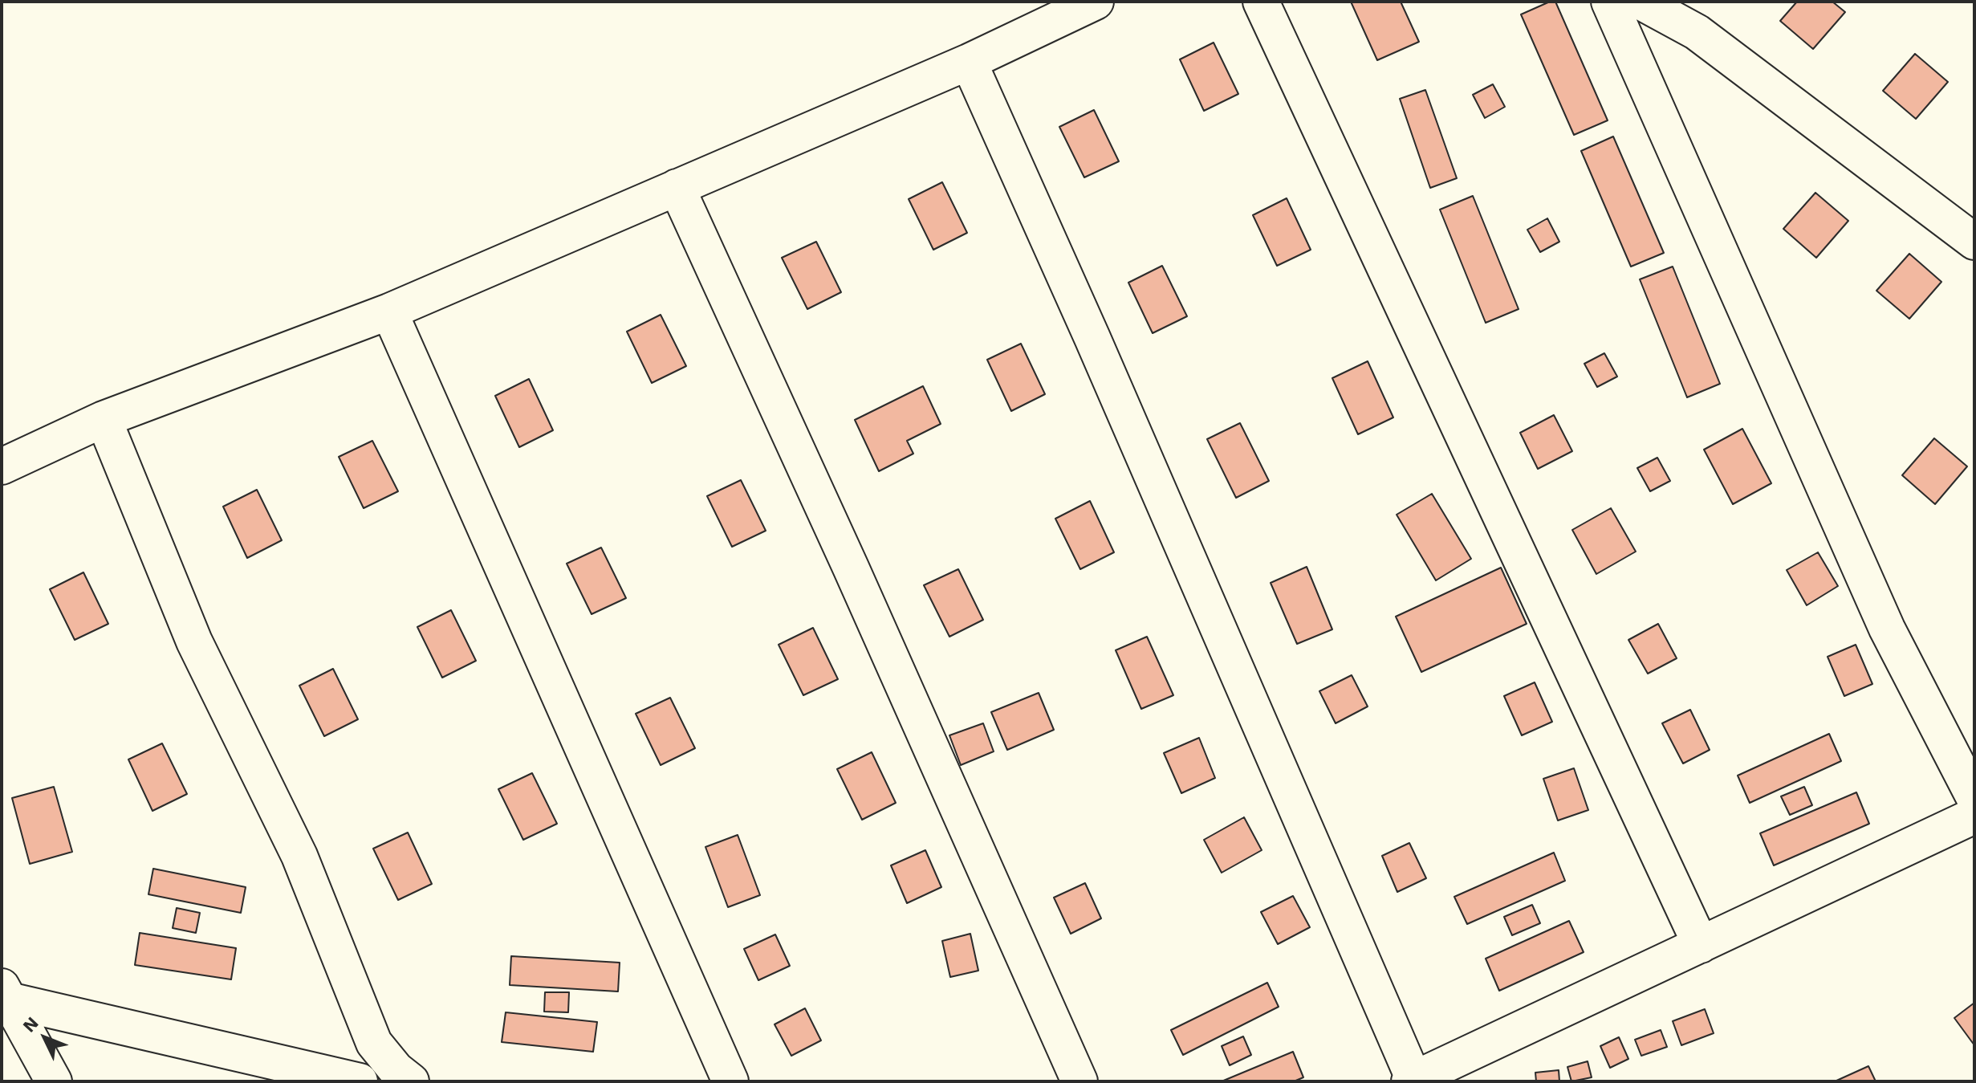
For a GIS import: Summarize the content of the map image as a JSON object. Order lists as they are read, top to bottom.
{
  "north": "top left"
}
